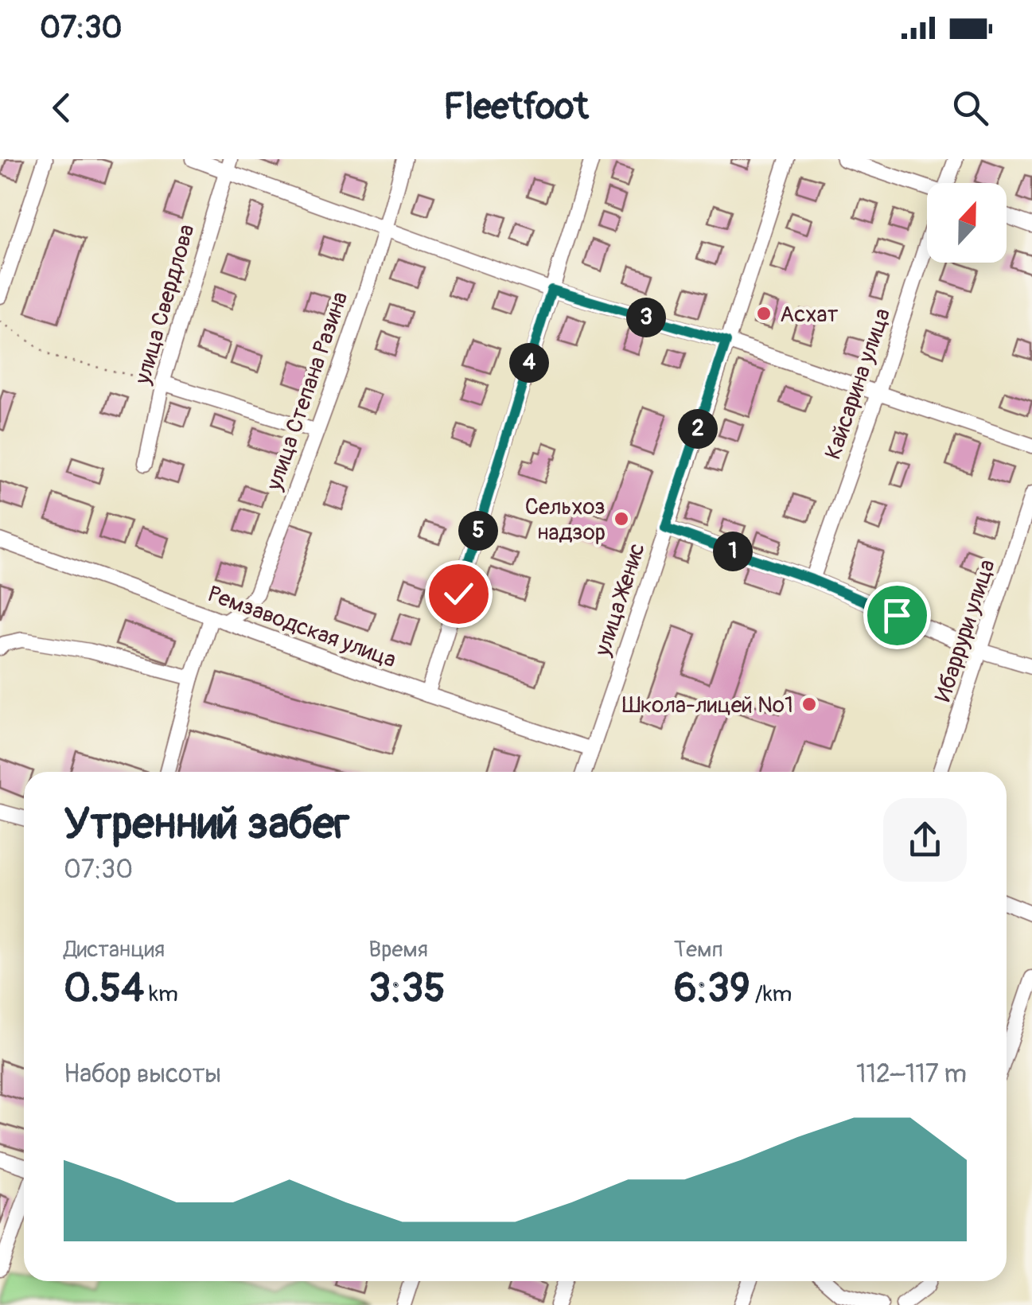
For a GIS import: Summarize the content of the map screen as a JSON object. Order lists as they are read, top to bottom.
{
  "streets": {
    "street": [
      "улица Свердлова",
      "Кайсарина улица",
      "улица Степана Разина",
      "улица Женис",
      "Ремзаводская улица",
      "Ибаррури улица"
    ]
  },
  "crossings": [
    ["улица Степана Разина", "Ремзаводская улица"],
    ["улица Женис", "Ремзаводская улица"]
  ],
  "places": ["Асхат", "Сельхоз надзор", "Школа-лицей №1"],
  "north": "top",
  "page": {
    "status": "07:30",
    "header": "Fleetfoot",
    "pins": [
      "3",
      "4",
      "2",
      "5",
      "1"
    ],
    "heading": ["Утренний забег", "07:30"],
    "stats": [
      ["Дистанция", "0.54 km"],
      ["Время", "3:35"],
      ["Темп", "6:39 /km"]
    ],
    "chart": ["Набор высоты", "112–117 m"]
  }
}
